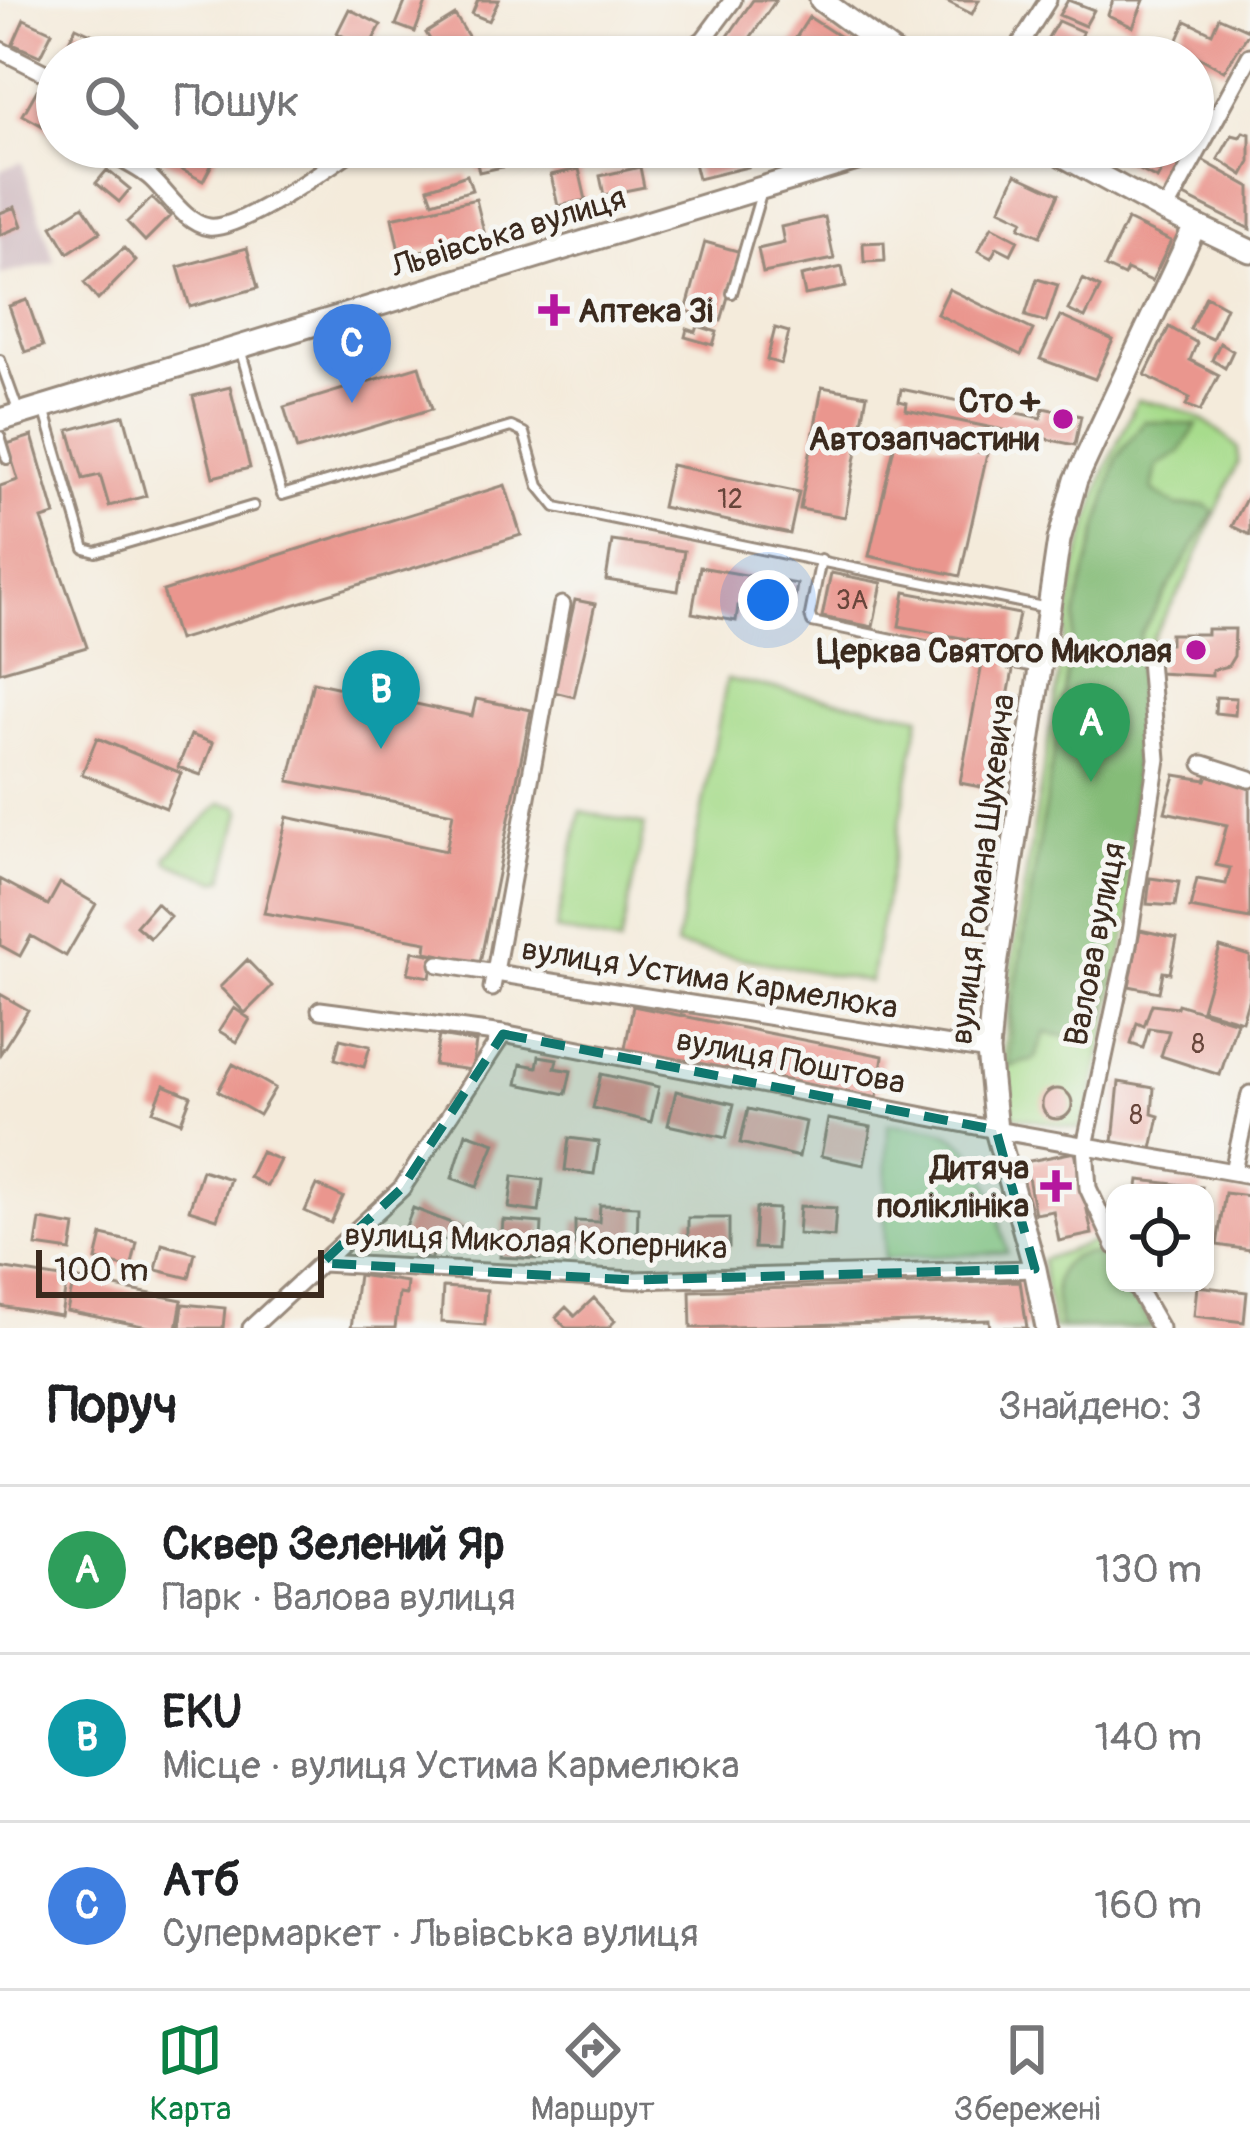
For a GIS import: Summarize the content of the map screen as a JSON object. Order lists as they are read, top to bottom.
{
  "streets": {
    "main road": ["Львівська вулиця", "вулиця Романа Шухевича"],
    "street": [
      "Валова вулиця",
      "вулиця Устима Кармелюка",
      "вулиця Поштова",
      "вулиця Миколая Коперника"
    ]
  },
  "crossings": [
    ["вулиця Романа Шухевича", "вулиця Устима Кармелюка"],
    ["вулиця Романа Шухевича", "вулиця Поштова"],
    ["вулиця Романа Шухевича", "вулиця Миколая Коперника"],
    ["Валова вулиця", "вулиця Поштова"]
  ],
  "places": {
    "health": ["Аптека 3і", "Дитяча поліклініка"],
    "other": ["Сто + Автозапчастини", "Церква Святого Миколая"]
  },
  "house_numbers": [
    "12",
    "3А",
    "8",
    "8"
  ],
  "scale_bar": "100 m",
  "page": {
    "search": "Пошук",
    "pins": ["C", "B", "A"],
    "scale": "100 m",
    "heading": ["Поруч", "Знайдено: 3"],
    "list": [
      {
        "mark": "A",
        "name": "Сквер Зелений Яр",
        "note": "Парк · Валова вулиця",
        "value": "130 m"
      },
      {
        "mark": "B",
        "name": "EKU",
        "note": "Місце · вулиця Устима Кармелюка",
        "value": "140 m"
      },
      {
        "mark": "C",
        "name": "Атб",
        "note": "Супермаркет · Львівська вулиця",
        "value": "160 m"
      }
    ],
    "nav": ["Карта", "Маршрут", "Збережені"]
  }
}
